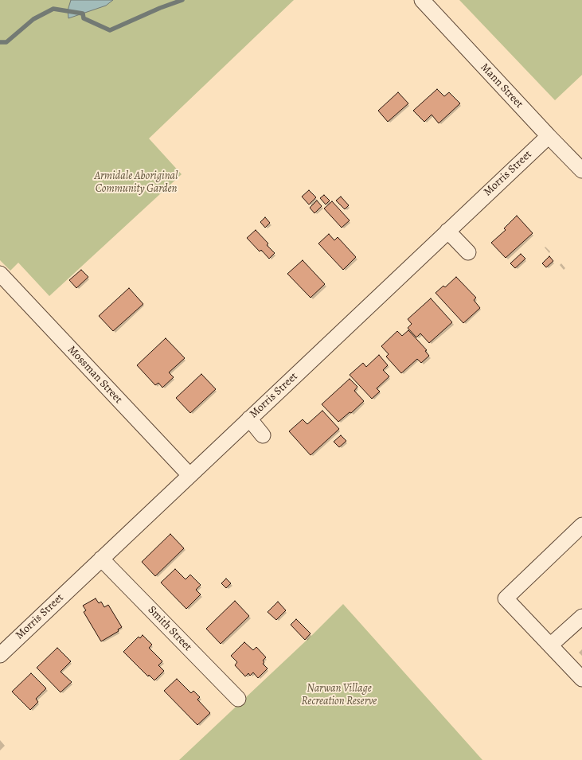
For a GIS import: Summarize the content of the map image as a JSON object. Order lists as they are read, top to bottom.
{
  "streets": {
    "street": [
      "Mann Street",
      "Morris Street",
      "Mossman Street",
      "Smith Street"
    ]
  },
  "crossings": [
    ["Mann Street", "Morris Street"],
    ["Morris Street", "Mossman Street"],
    ["Morris Street", "Smith Street"]
  ],
  "parks": ["Armidale Aboriginal Community Garden", "Narwan Village Recreation Reserve"]
}
